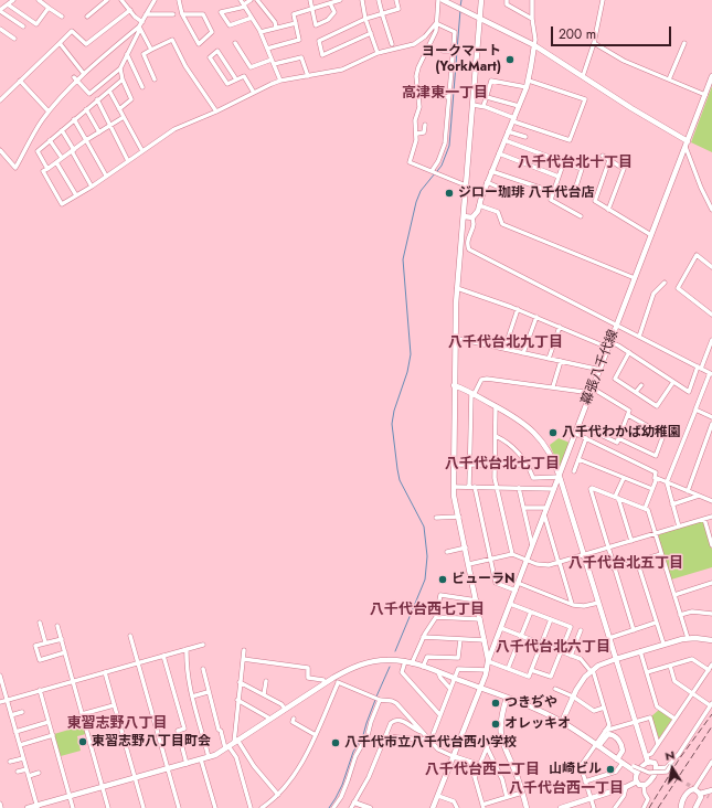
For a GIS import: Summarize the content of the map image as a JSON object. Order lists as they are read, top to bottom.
{
  "streets": {
    "street": ["幕張八千代線"]
  },
  "districts": [
    "高津東一丁目",
    "八千代台北十丁目",
    "八千代台北九丁目",
    "八千代台北七丁目",
    "八千代台北五丁目",
    "八千代台西七丁目",
    "八千代台北六丁目",
    "東習志野八丁目",
    "八千代台西二丁目",
    "八千代台西一丁目"
  ],
  "places": [
    "ヨークマート (YorkMart)",
    "ジロー珈琲 八千代台店",
    "八千代わかば幼稚園",
    "ビューラN",
    "つきぢや",
    "オレッキオ",
    "東習志野八丁目町会",
    "八千代市立八千代台西小学校",
    "山崎ビル"
  ],
  "scale_bar": "200 m",
  "north": "top"
}
